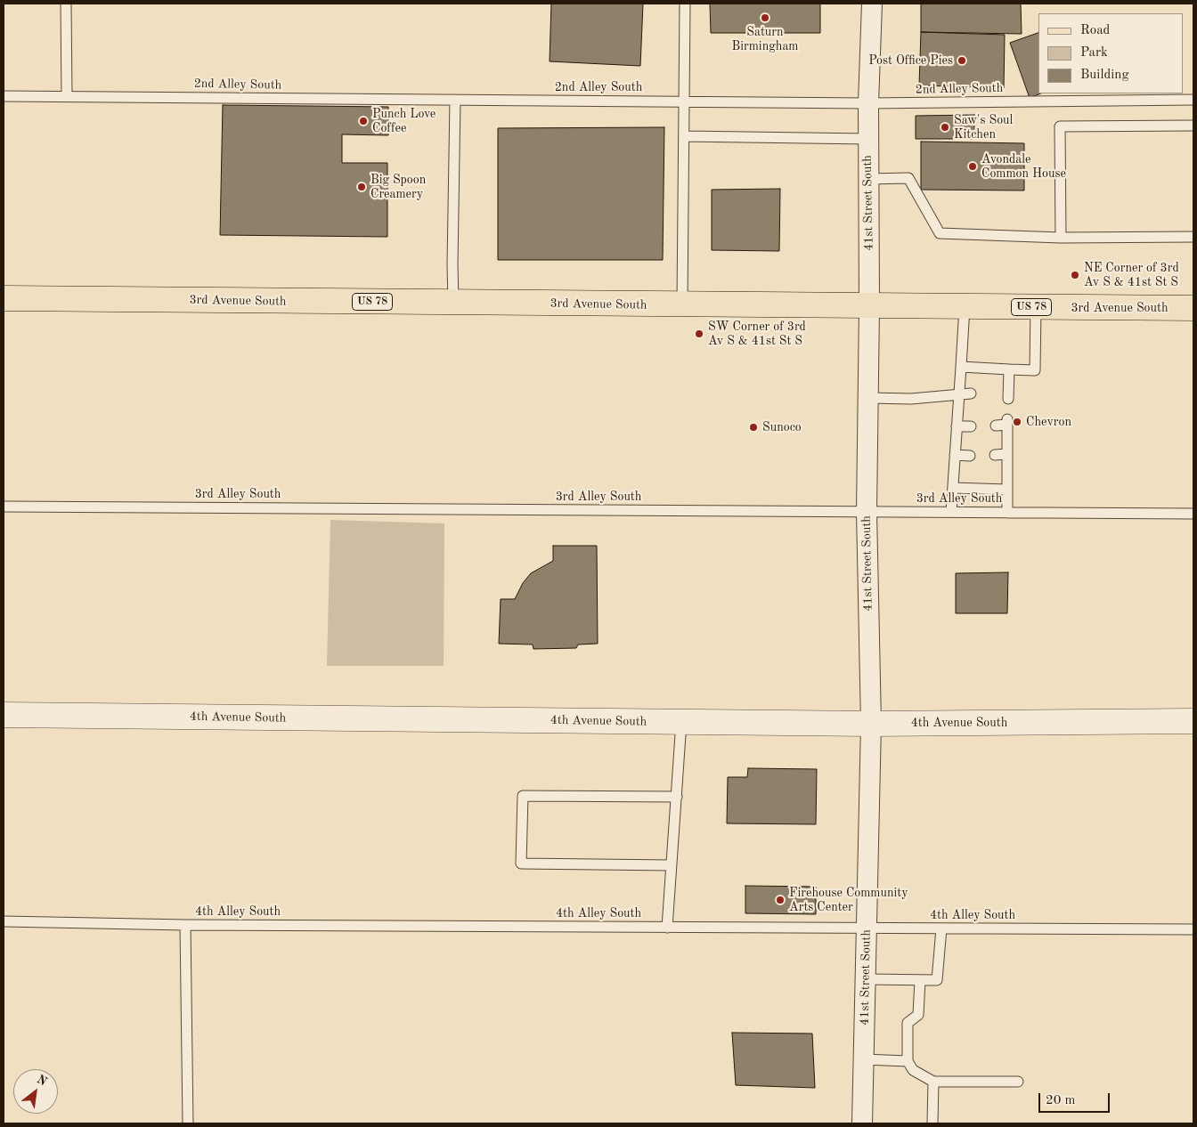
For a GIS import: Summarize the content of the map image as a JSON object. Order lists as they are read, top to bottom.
{
  "streets": {
    "main road": ["3rd Avenue South", "US 78"],
    "street": ["41st Street South", "4th Avenue South"],
    "lane": ["2nd Alley South", "3rd Alley South", "4th Alley South"]
  },
  "crossings": [
    ["2nd Alley South", "41st Street South"],
    ["41st Street South", "3rd Avenue South"],
    ["41st Street South", "3rd Alley South"],
    ["41st Street South", "4th Avenue South"],
    ["41st Street South", "4th Alley South"]
  ],
  "places": [
    "Saturn Birmingham",
    "Post Office Pies",
    "Punch Love Coffee",
    "Saw's Soul Kitchen",
    "Avondale Common House",
    "Big Spoon Creamery",
    "NE Corner of 3rd Av S & 41st St S",
    "SW Corner of 3rd Av S & 41st St S",
    "Chevron",
    "Sunoco",
    "Firehouse Community Arts Center"
  ],
  "legend": ["Road", "Park", "Building"],
  "scale_bar": "20 m",
  "north": "top right"
}
